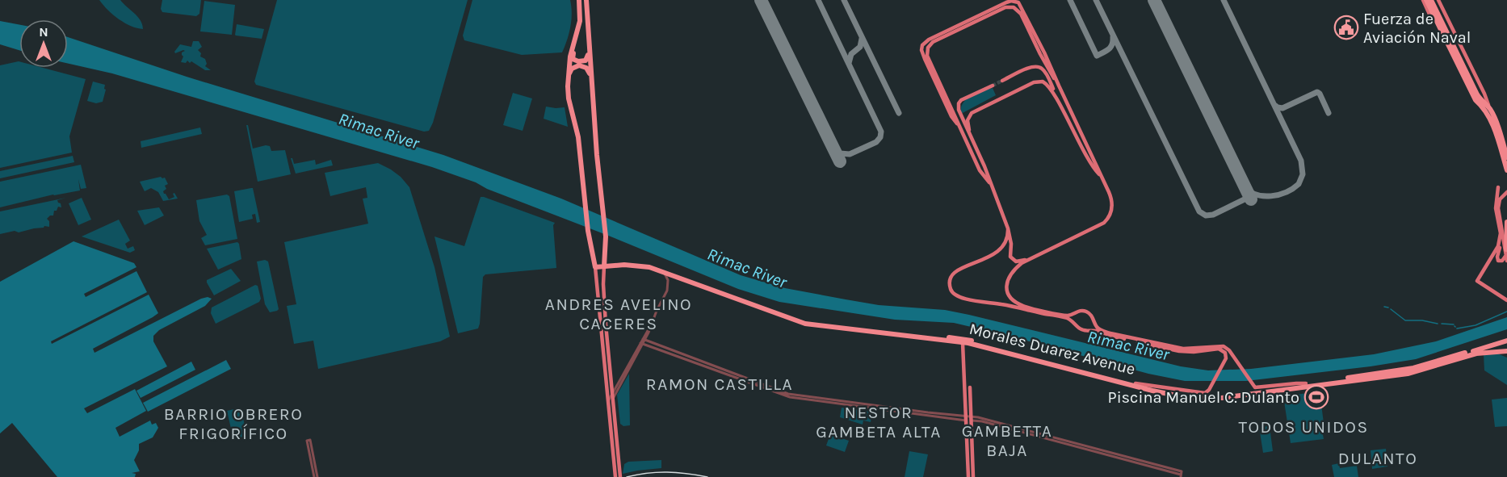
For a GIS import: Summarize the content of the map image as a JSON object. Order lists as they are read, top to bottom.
{
  "streets": {
    "highway": ["Morales Duarez Avenue"]
  },
  "districts": [
    "ANDRES AVELINO CACERES",
    "RAMON CASTILLA",
    "NESTOR GAMBETA ALTA",
    "BARRIO OBRERO FRIGORÍFICO",
    "TODOS UNIDOS",
    "GAMBETTA BAJA",
    "DULANTO"
  ],
  "water": ["Rimac River"],
  "places": {
    "public building": ["Fuerza de Aviación Naval"],
    "sports": ["Piscina Manuel C. Dulanto"]
  },
  "north": "top"
}
